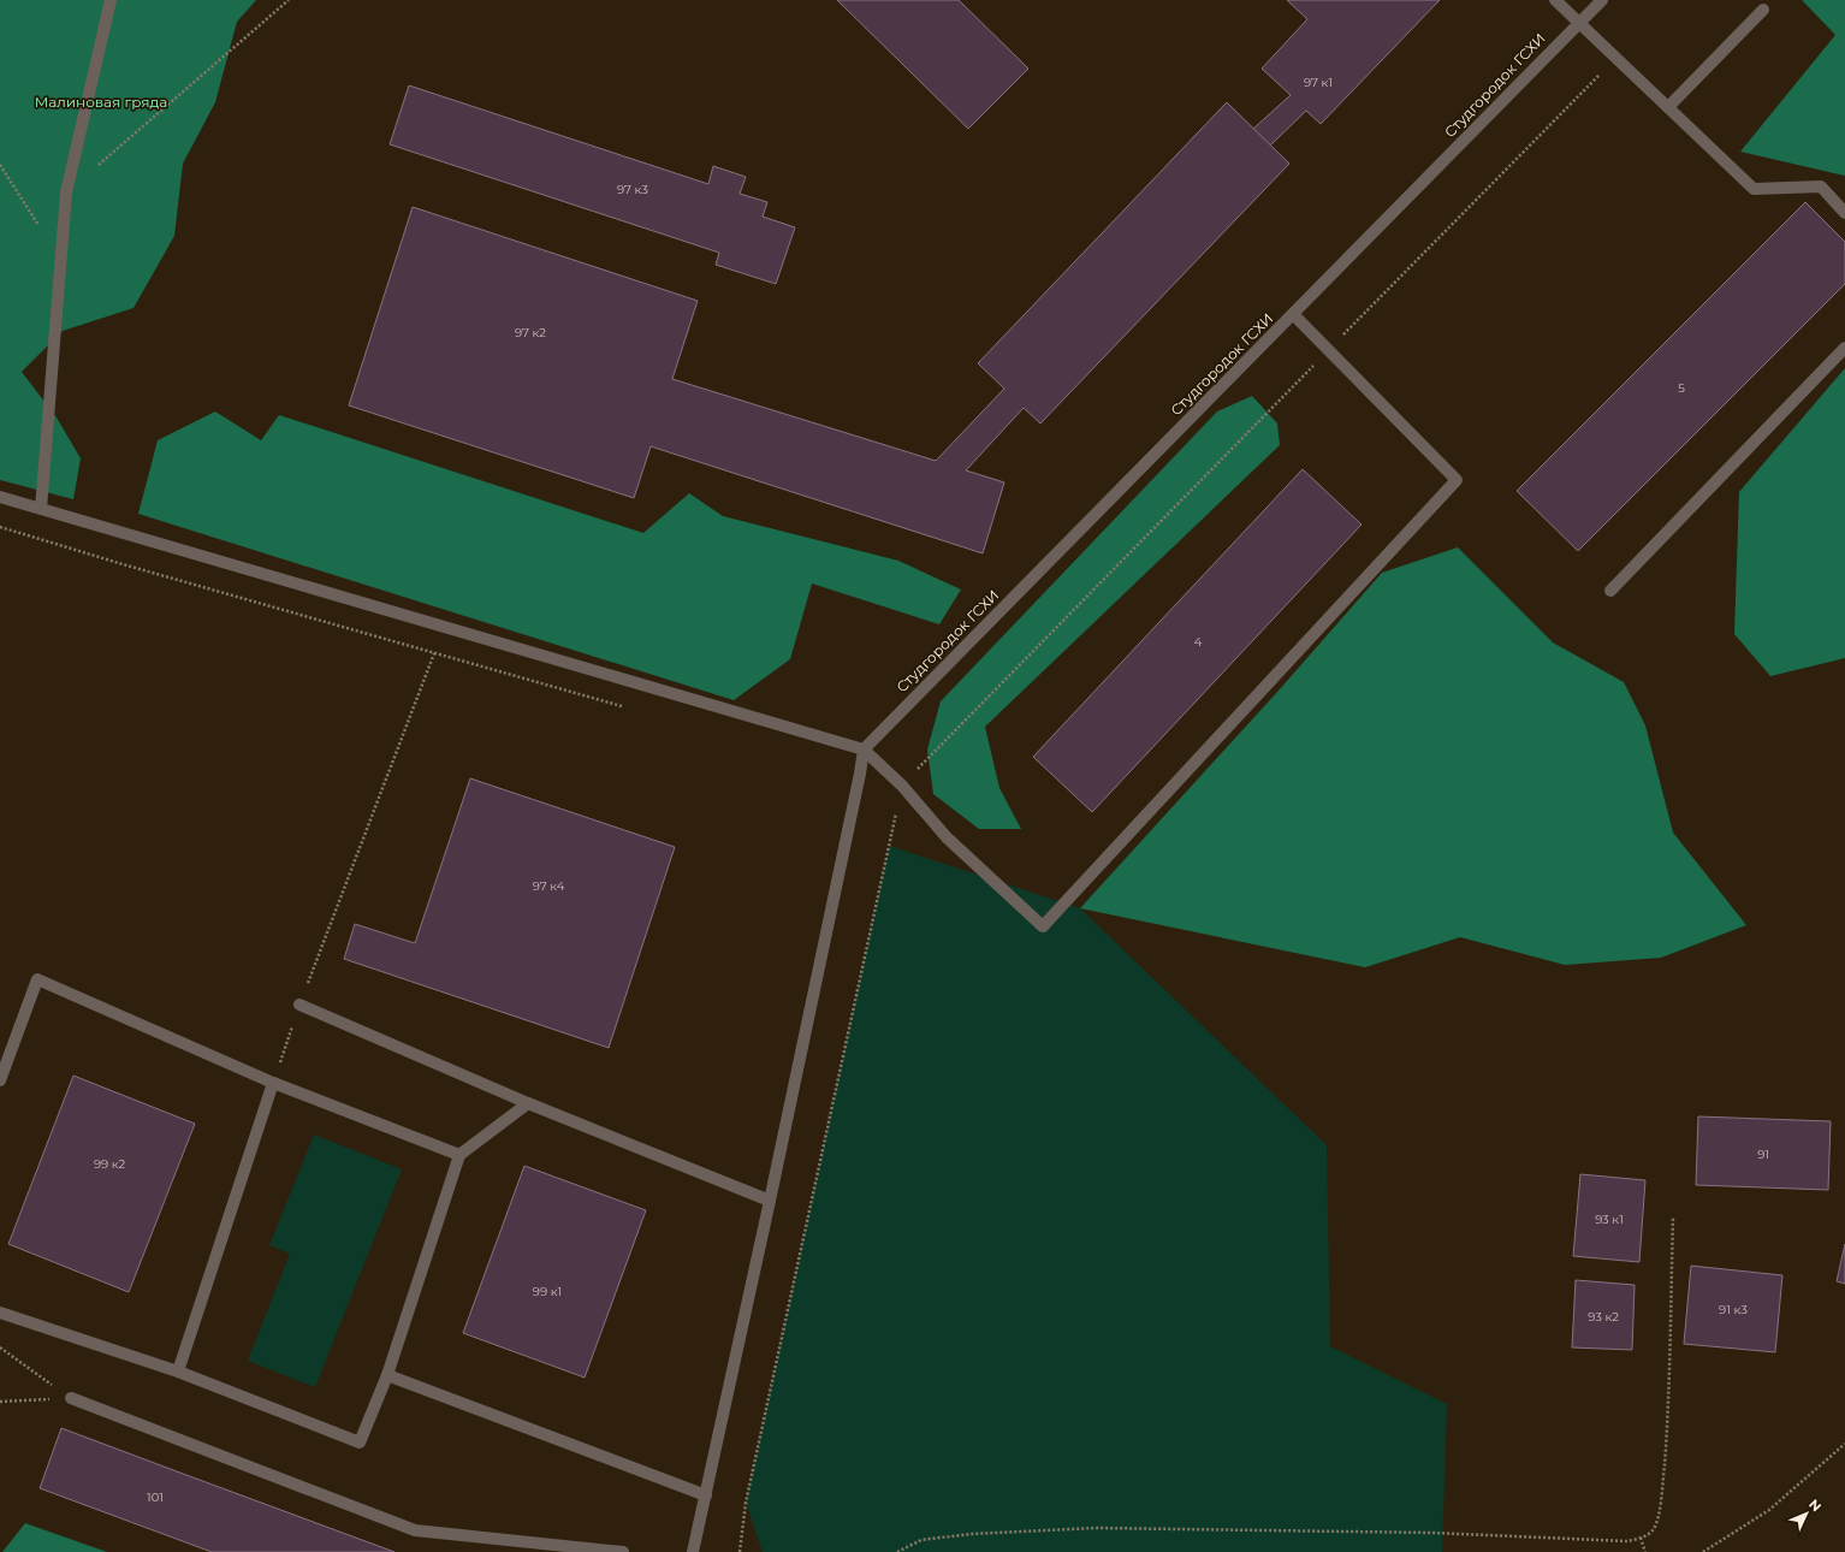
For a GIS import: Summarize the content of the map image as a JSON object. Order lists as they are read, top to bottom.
{
  "streets": {
    "street": ["Студгородок ГСХИ"]
  },
  "parks": ["Малиновая гряда"],
  "house_numbers": [
    "97 к1",
    "97 к3",
    "97 к2",
    "5",
    "4",
    "97 к4",
    "91",
    "99 к2",
    "93 к1",
    "99 к1",
    "91 к3",
    "93 к2",
    "101"
  ],
  "north": "top right"
}
